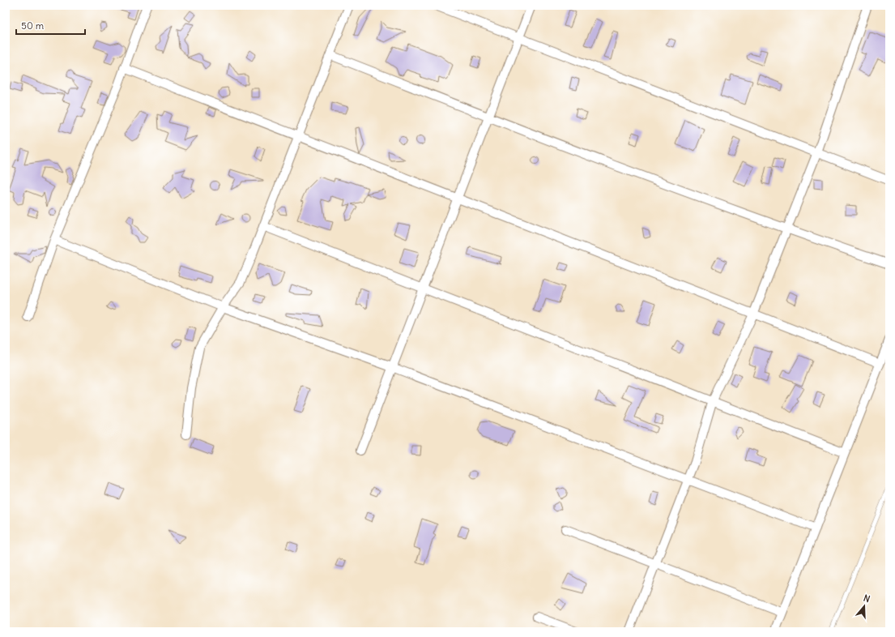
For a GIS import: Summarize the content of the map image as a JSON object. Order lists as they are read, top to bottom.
{
  "scale_bar": "50 m",
  "north": "top"
}
